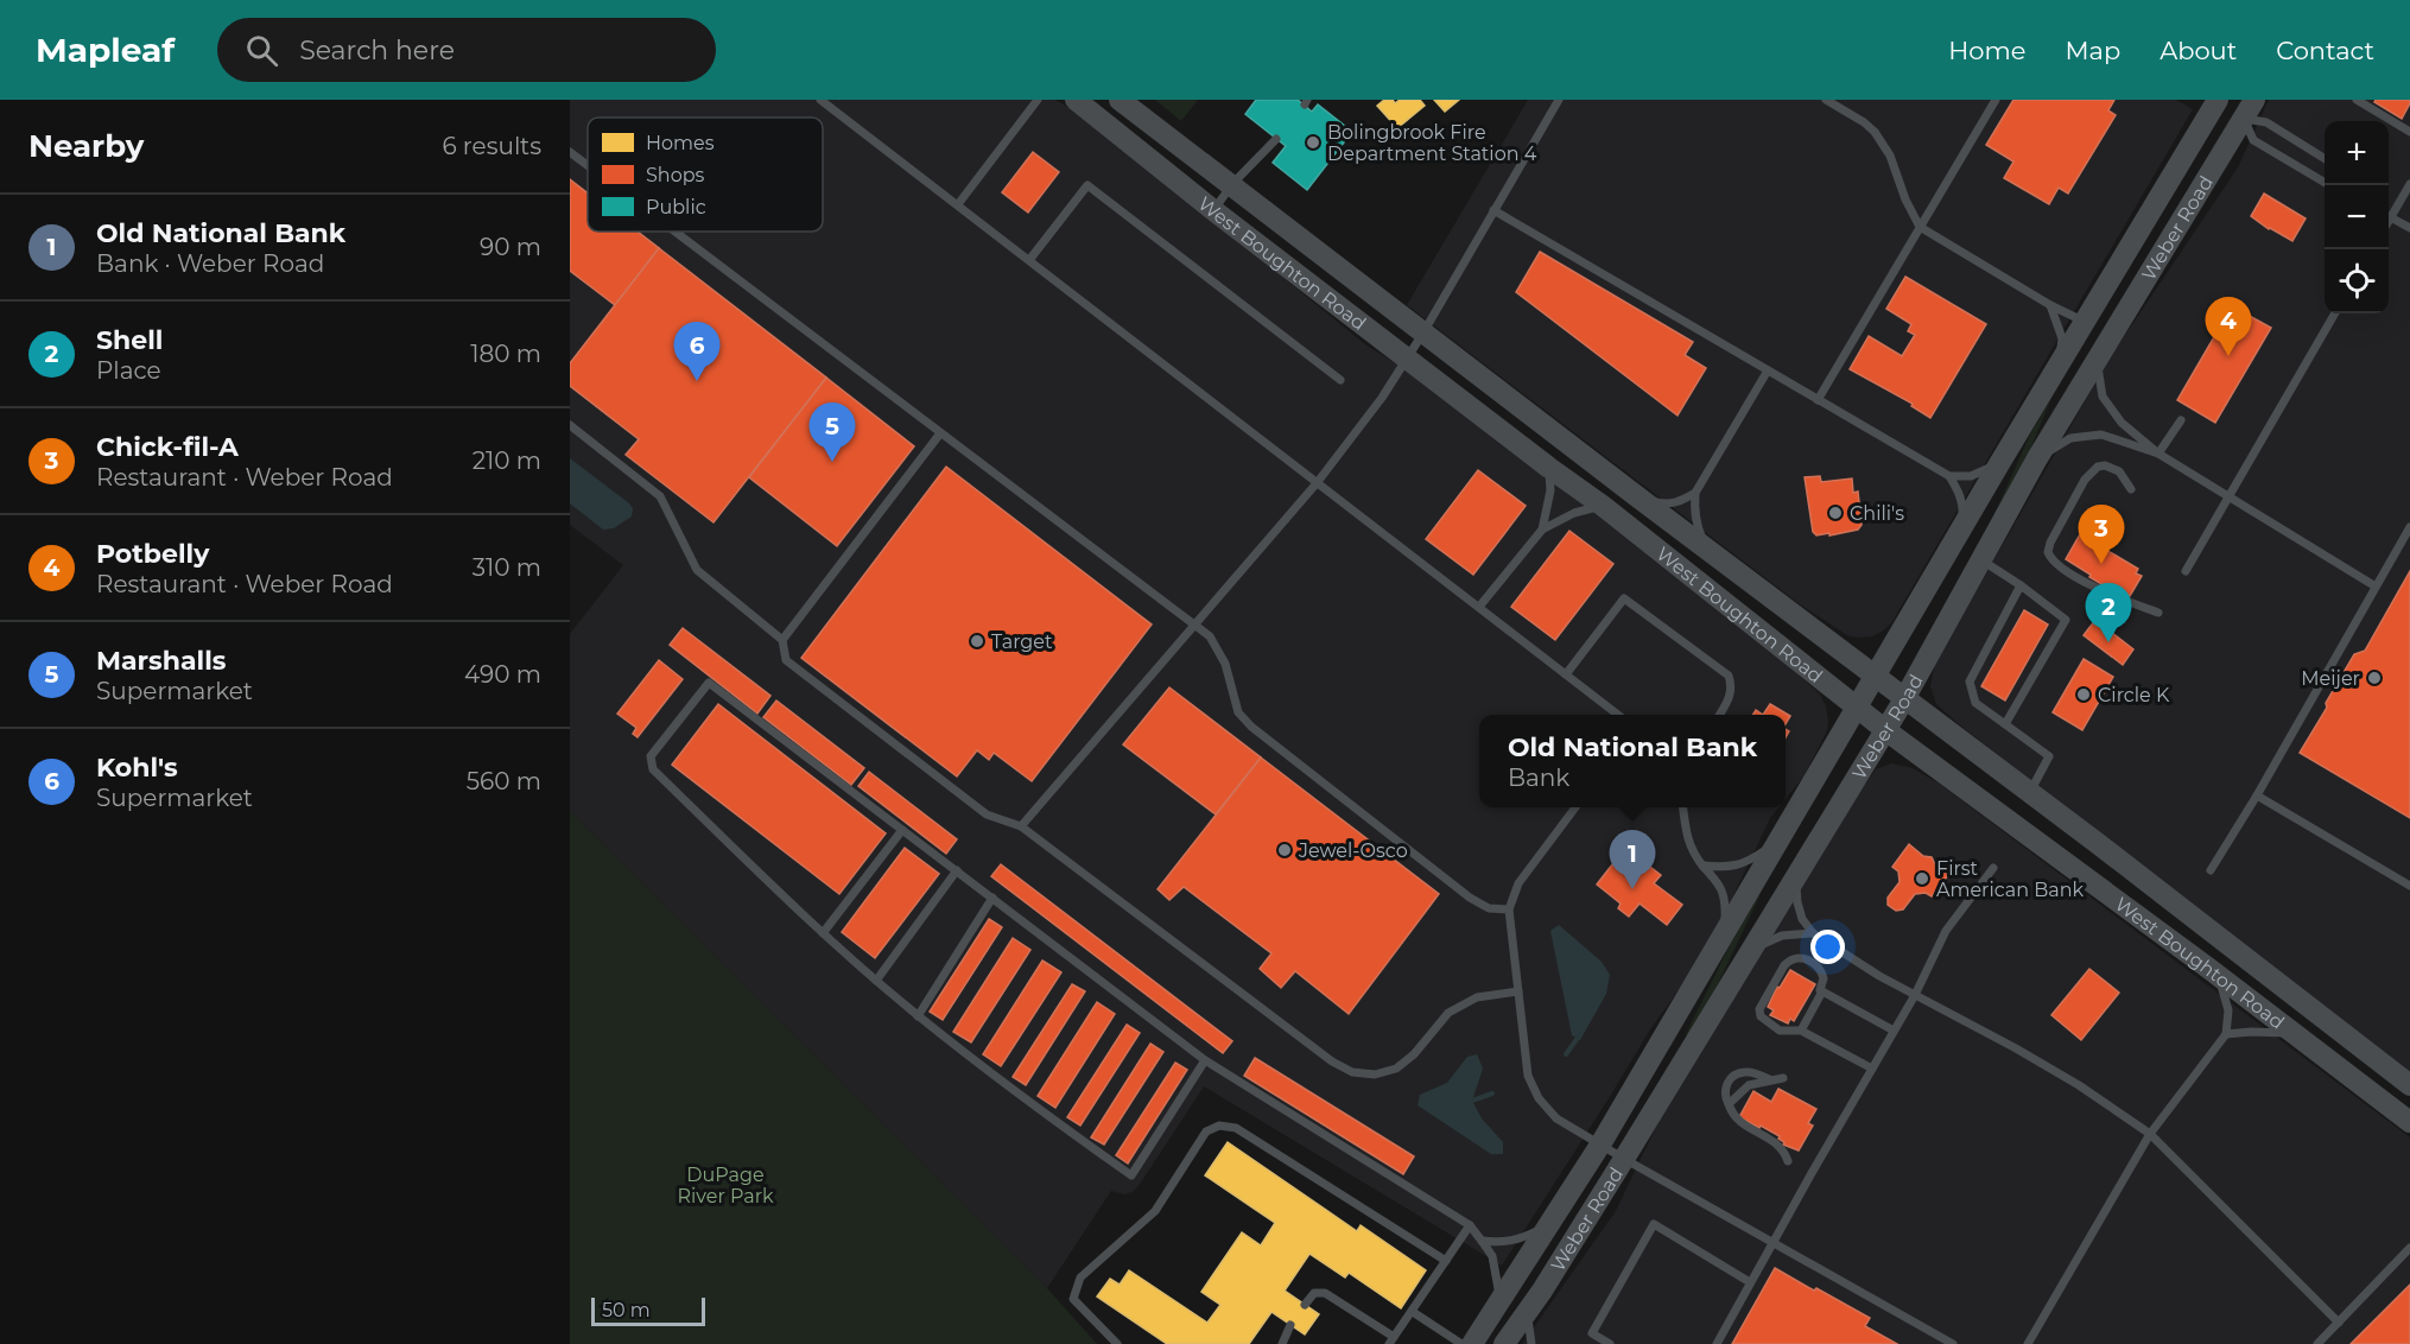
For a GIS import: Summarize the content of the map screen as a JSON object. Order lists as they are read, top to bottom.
{
  "streets": {
    "main road": ["Weber Road", "West Boughton Road"]
  },
  "crossings": [
    ["Weber Road", "West Boughton Road"]
  ],
  "parks": ["DuPage River Park"],
  "places": [
    "Bolingbrook Fire Department Station 4",
    "Chili's",
    "Target",
    "Meijer",
    "Circle K",
    "Jewel-Osco",
    "First American Bank"
  ],
  "legend": ["Homes", "Shops", "Public"],
  "scale_bar": "50 m",
  "page": {
    "header": "Mapleaf",
    "search": "Search here",
    "nav": [
      "Home",
      "Map",
      "About",
      "Contact"
    ],
    "heading": ["Nearby", "6 results"],
    "map_buttons": ["+", "−"],
    "list": [
      {
        "mark": "1",
        "name": "Old National Bank",
        "note": "Bank · Weber Road",
        "value": "90 m"
      },
      {
        "mark": "2",
        "name": "Shell",
        "note": "Place",
        "value": "180 m"
      },
      {
        "mark": "3",
        "name": "Chick-fil-A",
        "note": "Restaurant · Weber Road",
        "value": "210 m"
      },
      {
        "mark": "4",
        "name": "Potbelly",
        "note": "Restaurant · Weber Road",
        "value": "310 m"
      },
      {
        "mark": "5",
        "name": "Marshalls",
        "note": "Supermarket",
        "value": "490 m"
      },
      {
        "mark": "6",
        "name": "Kohl's",
        "note": "Supermarket",
        "value": "560 m"
      }
    ],
    "pins": [
      "4",
      "6",
      "5",
      "3",
      "2",
      "1"
    ],
    "popup": ["Old National Bank", "Bank"],
    "scale": "50 m"
  }
}
